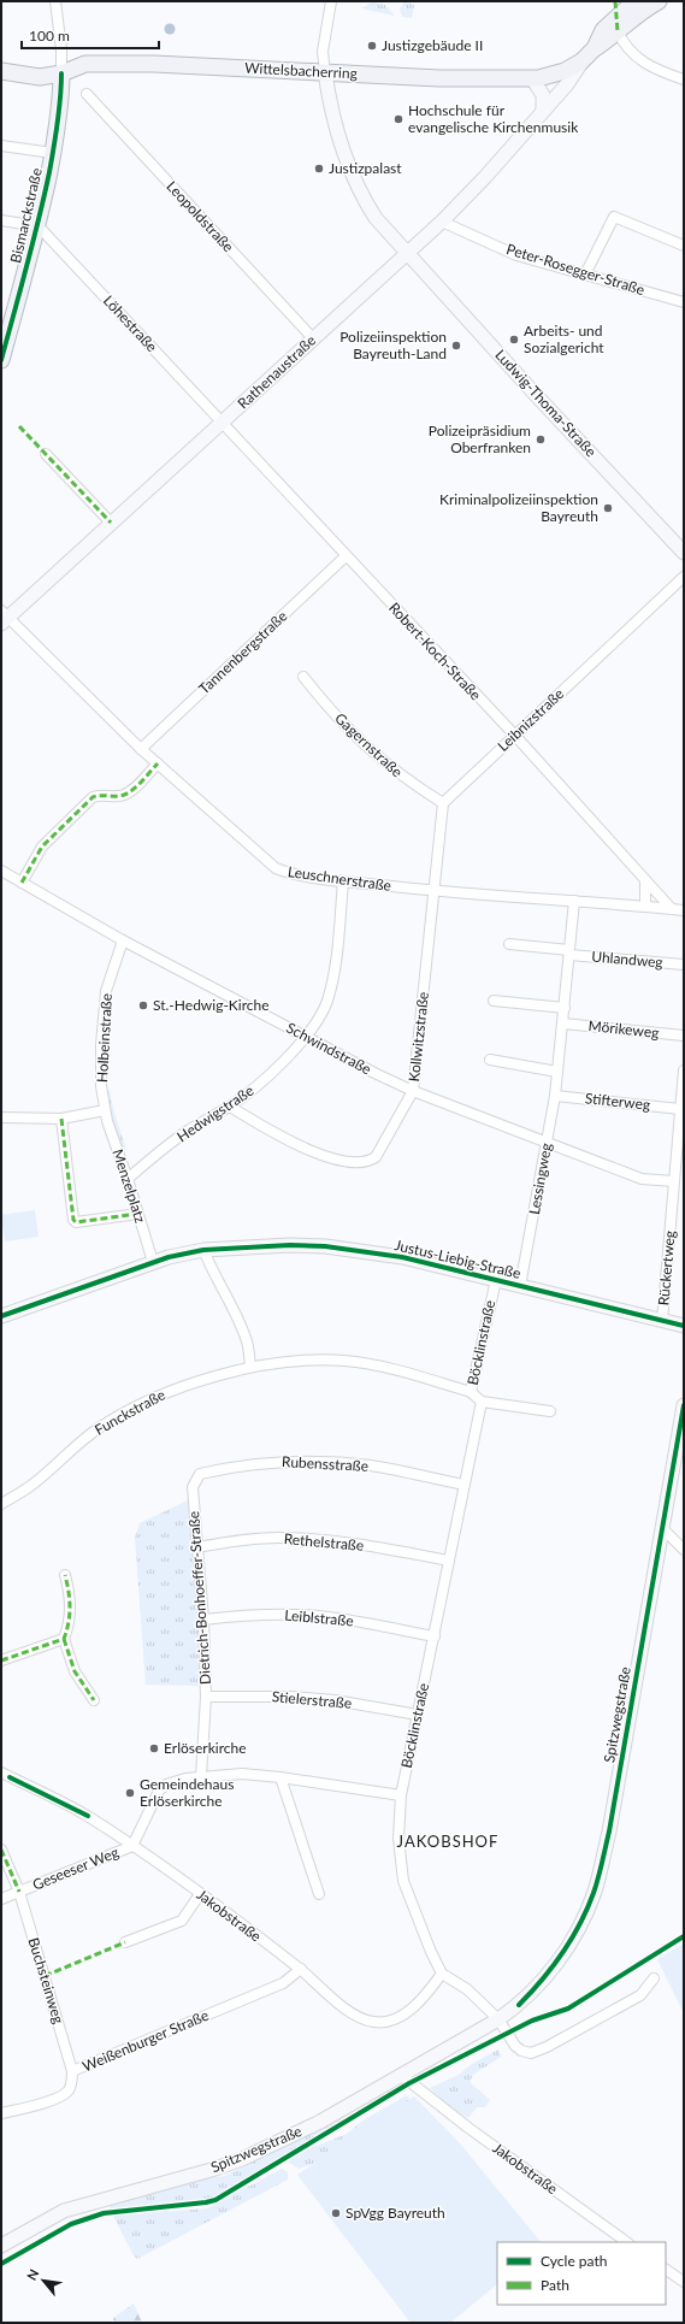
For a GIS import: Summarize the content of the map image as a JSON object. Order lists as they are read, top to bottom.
{
  "streets": {
    "main road": ["Wittelsbacherring", "Bismarckstraße"],
    "street": [
      "Leopoldstraße",
      "Peter-Rosegger-Straße",
      "Löhestraße",
      "Rathenaustraße",
      "Ludwig-Thoma-Straße",
      "Robert-Koch-Straße",
      "Tannenbergstraße",
      "Leibnizstraße",
      "Gagernstraße",
      "Leuschnerstraße",
      "Uhlandweg",
      "Mörikeweg",
      "Kollwitzstraße",
      "Holbeinstraße",
      "Schwindstraße",
      "Stifterweg",
      "Hedwigstraße",
      "Lessingweg",
      "Menzelplatz",
      "Justus-Liebig-Straße",
      "Rückertweg",
      "Böcklinstraße",
      "Funckstraße",
      "Rubensstraße",
      "Rethelstraße",
      "Dietrich-Bonhoeffer-Straße",
      "Leiblstraße",
      "Stielerstraße",
      "Spitzwegstraße",
      "Geseeser Weg",
      "Jakobstraße",
      "Buchsteinweg",
      "Weißenburger Straße"
    ]
  },
  "crossings": [
    ["Wittelsbacherring", "Bismarckstraße"],
    ["Wittelsbacherring", "Rathenaustraße"],
    ["Wittelsbacherring", "Ludwig-Thoma-Straße"],
    ["Bismarckstraße", "Löhestraße"],
    ["Leopoldstraße", "Rathenaustraße"],
    ["Peter-Rosegger-Straße", "Rathenaustraße"],
    ["Löhestraße", "Rathenaustraße"],
    ["Löhestraße", "Robert-Koch-Straße"],
    ["Rathenaustraße", "Ludwig-Thoma-Straße"],
    ["Rathenaustraße", "Robert-Koch-Straße"],
    ["Rathenaustraße", "Leuschnerstraße"],
    ["Robert-Koch-Straße", "Tannenbergstraße"],
    ["Robert-Koch-Straße", "Leibnizstraße"],
    ["Robert-Koch-Straße", "Leuschnerstraße"],
    ["Tannenbergstraße", "Leuschnerstraße"],
    ["Leibnizstraße", "Gagernstraße"],
    ["Leuschnerstraße", "Kollwitzstraße"],
    ["Leuschnerstraße", "Hedwigstraße"],
    ["Leuschnerstraße", "Lessingweg"],
    ["Uhlandweg", "Lessingweg"],
    ["Mörikeweg", "Lessingweg"],
    ["Kollwitzstraße", "Schwindstraße"],
    ["Kollwitzstraße", "Hedwigstraße"],
    ["Holbeinstraße", "Schwindstraße"],
    ["Holbeinstraße", "Menzelplatz"],
    ["Schwindstraße", "Hedwigstraße"],
    ["Schwindstraße", "Lessingweg"],
    ["Schwindstraße", "Rückertweg"],
    ["Stifterweg", "Lessingweg"],
    ["Stifterweg", "Rückertweg"],
    ["Hedwigstraße", "Menzelplatz"],
    ["Lessingweg", "Justus-Liebig-Straße"],
    ["Menzelplatz", "Justus-Liebig-Straße"],
    ["Justus-Liebig-Straße", "Rückertweg"],
    ["Justus-Liebig-Straße", "Böcklinstraße"],
    ["Böcklinstraße", "Funckstraße"],
    ["Böcklinstraße", "Rubensstraße"],
    ["Böcklinstraße", "Rethelstraße"],
    ["Böcklinstraße", "Leiblstraße"],
    ["Böcklinstraße", "Stielerstraße"],
    ["Böcklinstraße", "Jakobstraße"],
    ["Rubensstraße", "Dietrich-Bonhoeffer-Straße"],
    ["Rethelstraße", "Dietrich-Bonhoeffer-Straße"],
    ["Dietrich-Bonhoeffer-Straße", "Leiblstraße"],
    ["Dietrich-Bonhoeffer-Straße", "Stielerstraße"],
    ["Spitzwegstraße", "Jakobstraße"],
    ["Geseeser Weg", "Jakobstraße"],
    ["Geseeser Weg", "Buchsteinweg"],
    ["Jakobstraße", "Weißenburger Straße"],
    ["Buchsteinweg", "Weißenburger Straße"]
  ],
  "districts": ["JAKOBSHOF"],
  "places": [
    "Justizgebäude II",
    "Hochschule für evangelische Kirchenmusik",
    "Justizpalast",
    "Arbeits- und Sozialgericht",
    "Polizeiinspektion Bayreuth-Land",
    "Polizeipräsidium Oberfranken",
    "Kriminalpolizeiinspektion Bayreuth",
    "St.-Hedwig-Kirche",
    "Erlöserkirche",
    "Gemeindehaus Erlöserkirche",
    "SpVgg Bayreuth"
  ],
  "legend": ["Cycle path", "Path"],
  "scale_bar": "100 m",
  "north": "top left"
}
